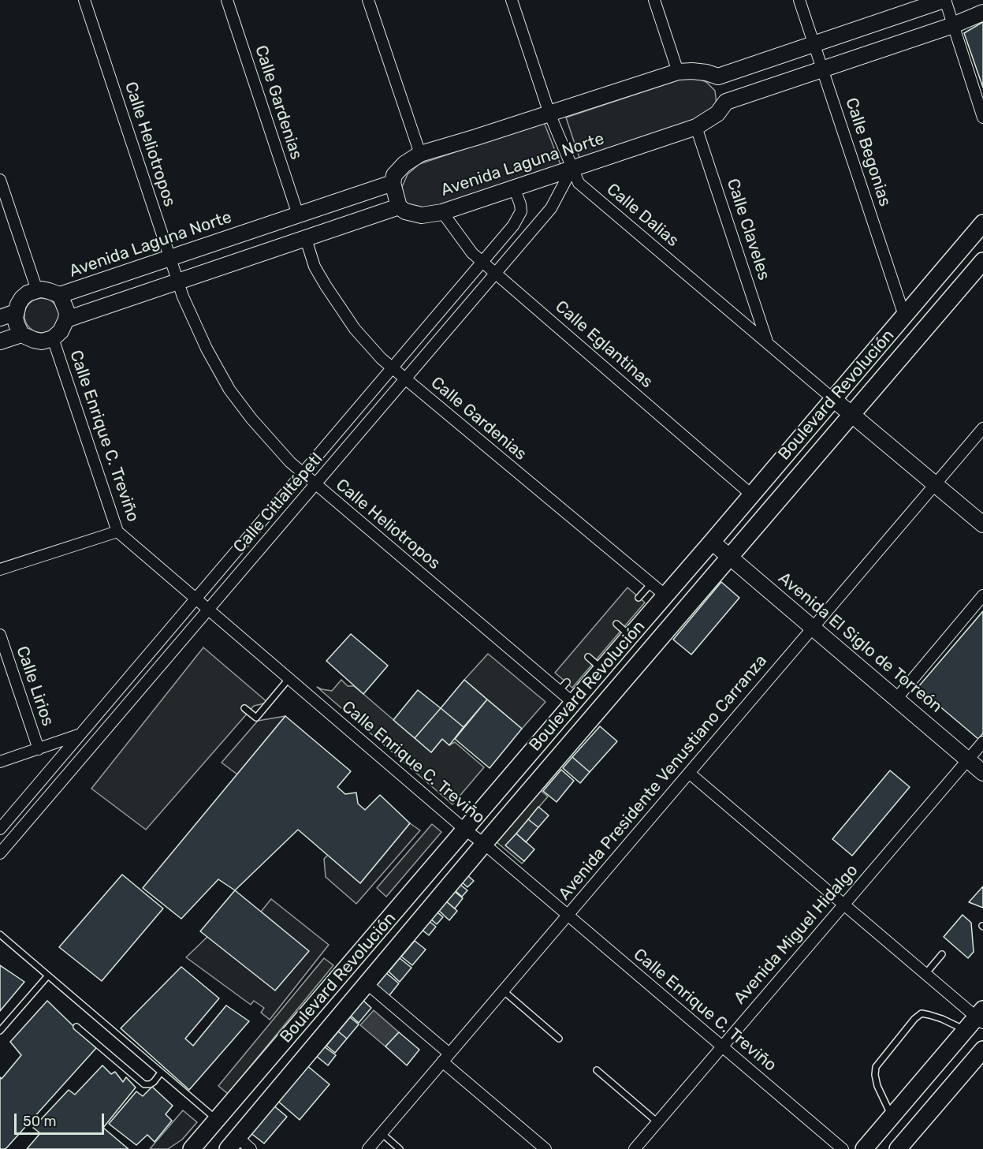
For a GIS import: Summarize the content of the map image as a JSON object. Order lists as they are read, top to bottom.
{
  "streets": {
    "main road": ["Boulevard Revolución"],
    "street": [
      "Calle Gardenias",
      "Calle Heliotropos",
      "Calle Begonias",
      "Avenida Laguna Norte",
      "Calle Dalias",
      "Calle Claveles",
      "Calle Eglantinas",
      "Calle Enrique C. Treviño",
      "Calle Citlaltépetl",
      "Avenida El Siglo de Torreón",
      "Calle Lirios",
      "Avenida Presidente Venustiano Carranza",
      "Avenida Miguel Hidalgo"
    ]
  },
  "crossings": [
    ["Calle Gardenias", "Avenida Laguna Norte"],
    ["Calle Gardenias", "Boulevard Revolución"],
    ["Calle Gardenias", "Calle Citlaltépetl"],
    ["Calle Heliotropos", "Avenida Laguna Norte"],
    ["Calle Heliotropos", "Boulevard Revolución"],
    ["Calle Heliotropos", "Calle Citlaltépetl"],
    ["Calle Begonias", "Avenida Laguna Norte"],
    ["Calle Begonias", "Boulevard Revolución"],
    ["Avenida Laguna Norte", "Calle Dalias"],
    ["Avenida Laguna Norte", "Calle Claveles"],
    ["Avenida Laguna Norte", "Calle Eglantinas"],
    ["Avenida Laguna Norte", "Calle Enrique C. Treviño"],
    ["Avenida Laguna Norte", "Calle Citlaltépetl"],
    ["Calle Dalias", "Calle Claveles"],
    ["Calle Dalias", "Boulevard Revolución"],
    ["Calle Dalias", "Calle Citlaltépetl"],
    ["Calle Eglantinas", "Boulevard Revolución"],
    ["Calle Eglantinas", "Calle Citlaltépetl"],
    ["Boulevard Revolución", "Calle Enrique C. Treviño"],
    ["Boulevard Revolución", "Avenida El Siglo de Torreón"],
    ["Calle Enrique C. Treviño", "Calle Citlaltépetl"],
    ["Calle Enrique C. Treviño", "Avenida Presidente Venustiano Carranza"],
    ["Calle Enrique C. Treviño", "Avenida Miguel Hidalgo"],
    ["Avenida El Siglo de Torreón", "Avenida Presidente Venustiano Carranza"],
    ["Avenida El Siglo de Torreón", "Avenida Miguel Hidalgo"]
  ],
  "scale_bar": "50 m"
}
